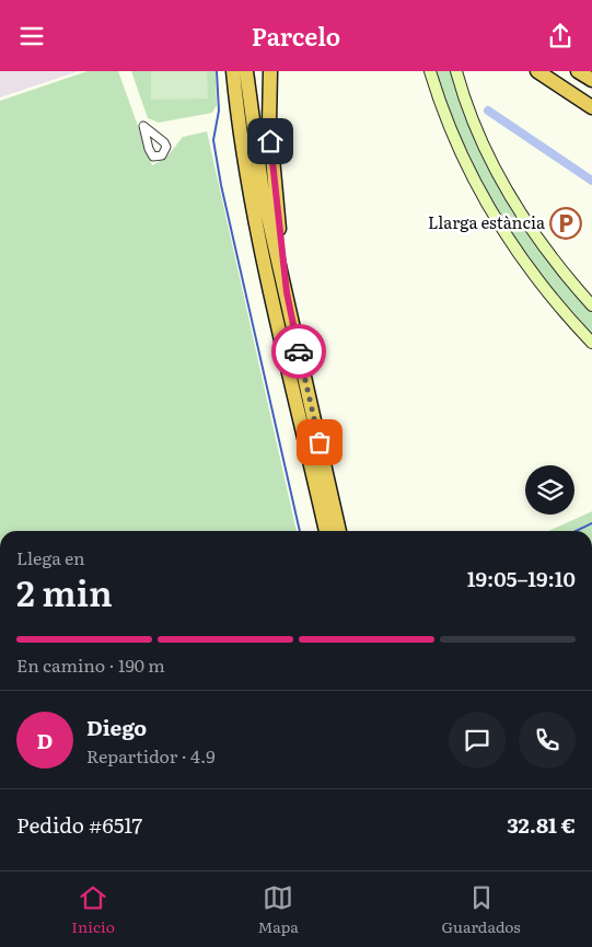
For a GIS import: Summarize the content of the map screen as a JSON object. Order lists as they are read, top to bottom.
{
  "places": {
    "parking": ["Llarga estància"]
  },
  "page": {
    "header": "Parcelo",
    "heading": ["2 min", "Llega en", "19:05–19:10"],
    "panel": [
      "Diego",
      "Repartidor · 4.9",
      "Pedido #6517",
      "32.81 €"
    ],
    "bar": "En camino · 190 m",
    "round": "D",
    "tabs": ["Inicio", "Mapa", "Guardados"]
  }
}
